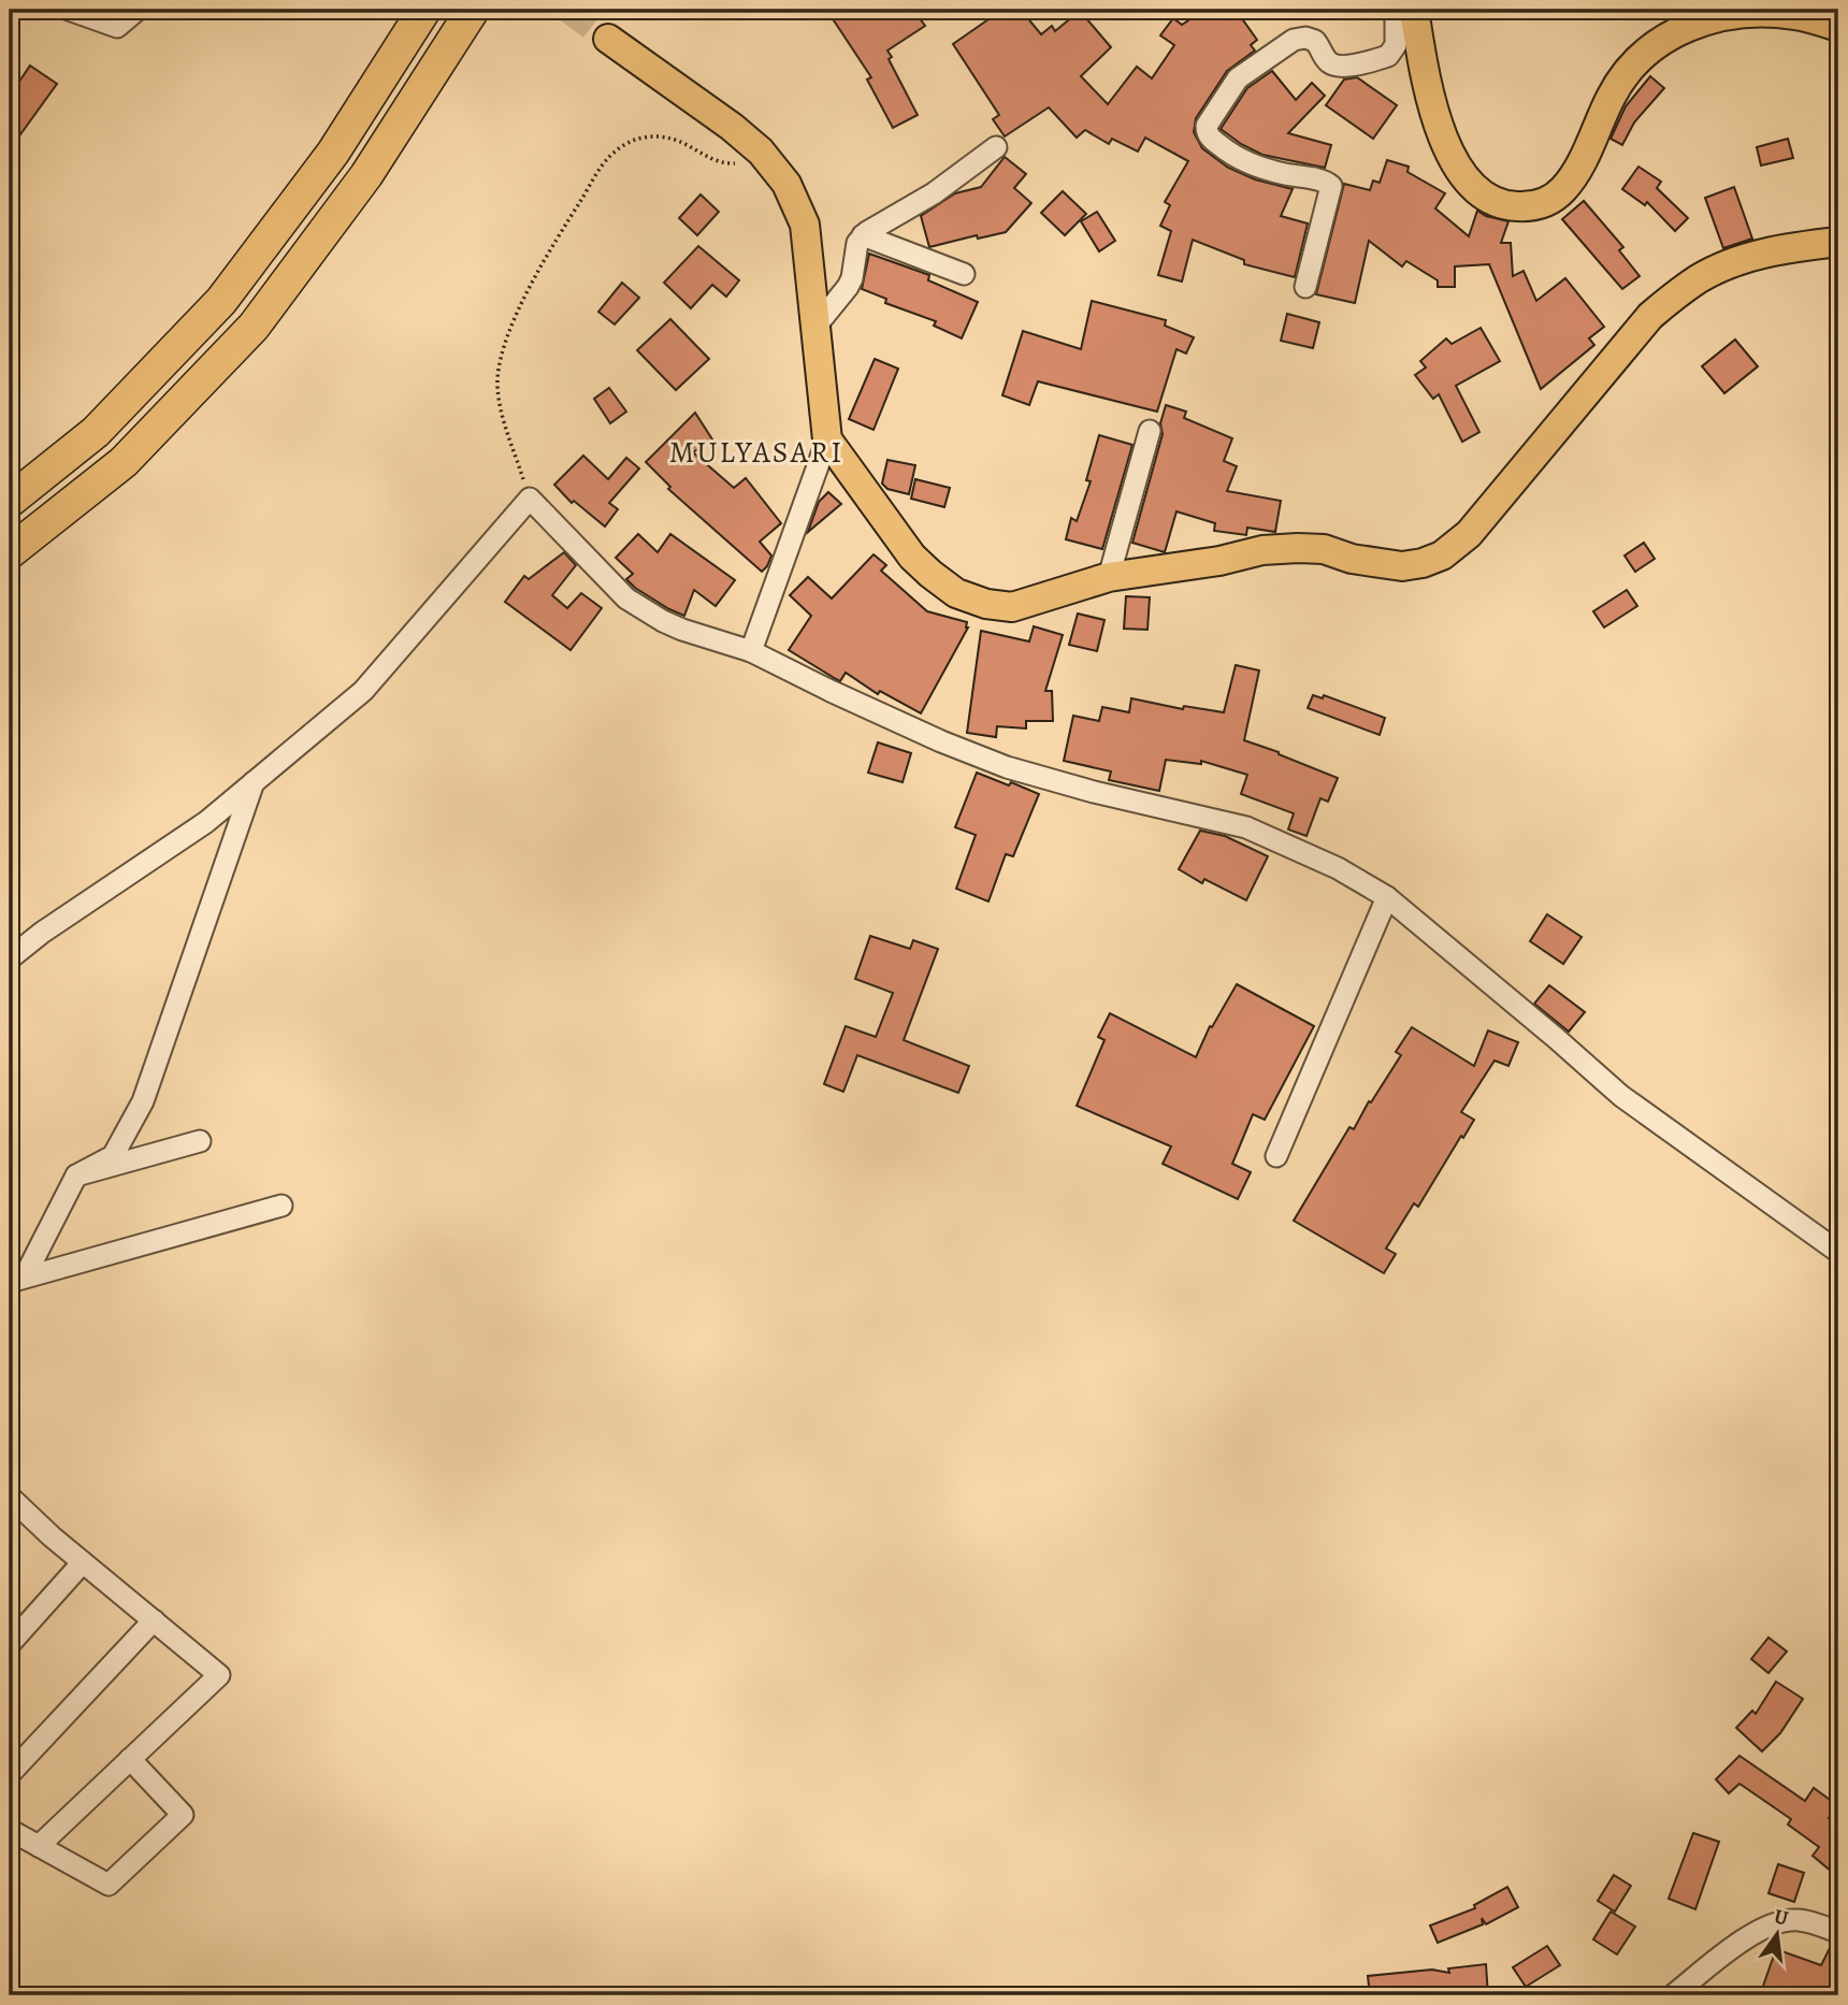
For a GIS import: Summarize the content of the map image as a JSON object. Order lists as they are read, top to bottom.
{
  "districts": ["MULYASARI"],
  "north": "top"
}
